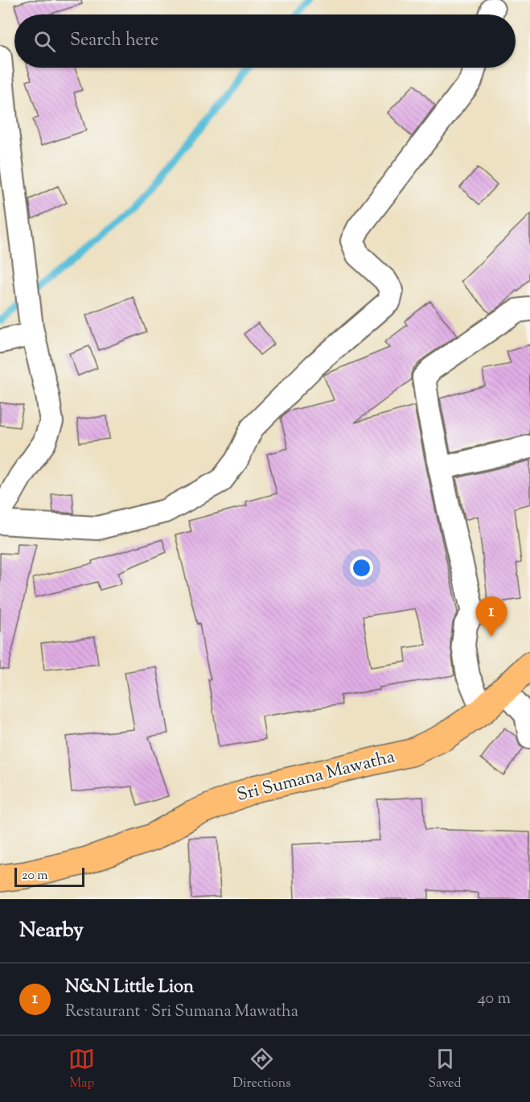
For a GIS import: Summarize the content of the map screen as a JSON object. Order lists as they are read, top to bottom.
{
  "streets": {
    "main road": ["Sri Sumana Mawatha"]
  },
  "scale_bar": "20 m",
  "page": {
    "search": "Search here",
    "pins": "1",
    "scale": "20 m",
    "heading": "Nearby",
    "list": [
      {
        "mark": "1",
        "name": "N&N Little Lion",
        "note": "Restaurant · Sri Sumana Mawatha",
        "value": "40 m"
      }
    ],
    "nav": ["Map", "Directions", "Saved"]
  }
}
